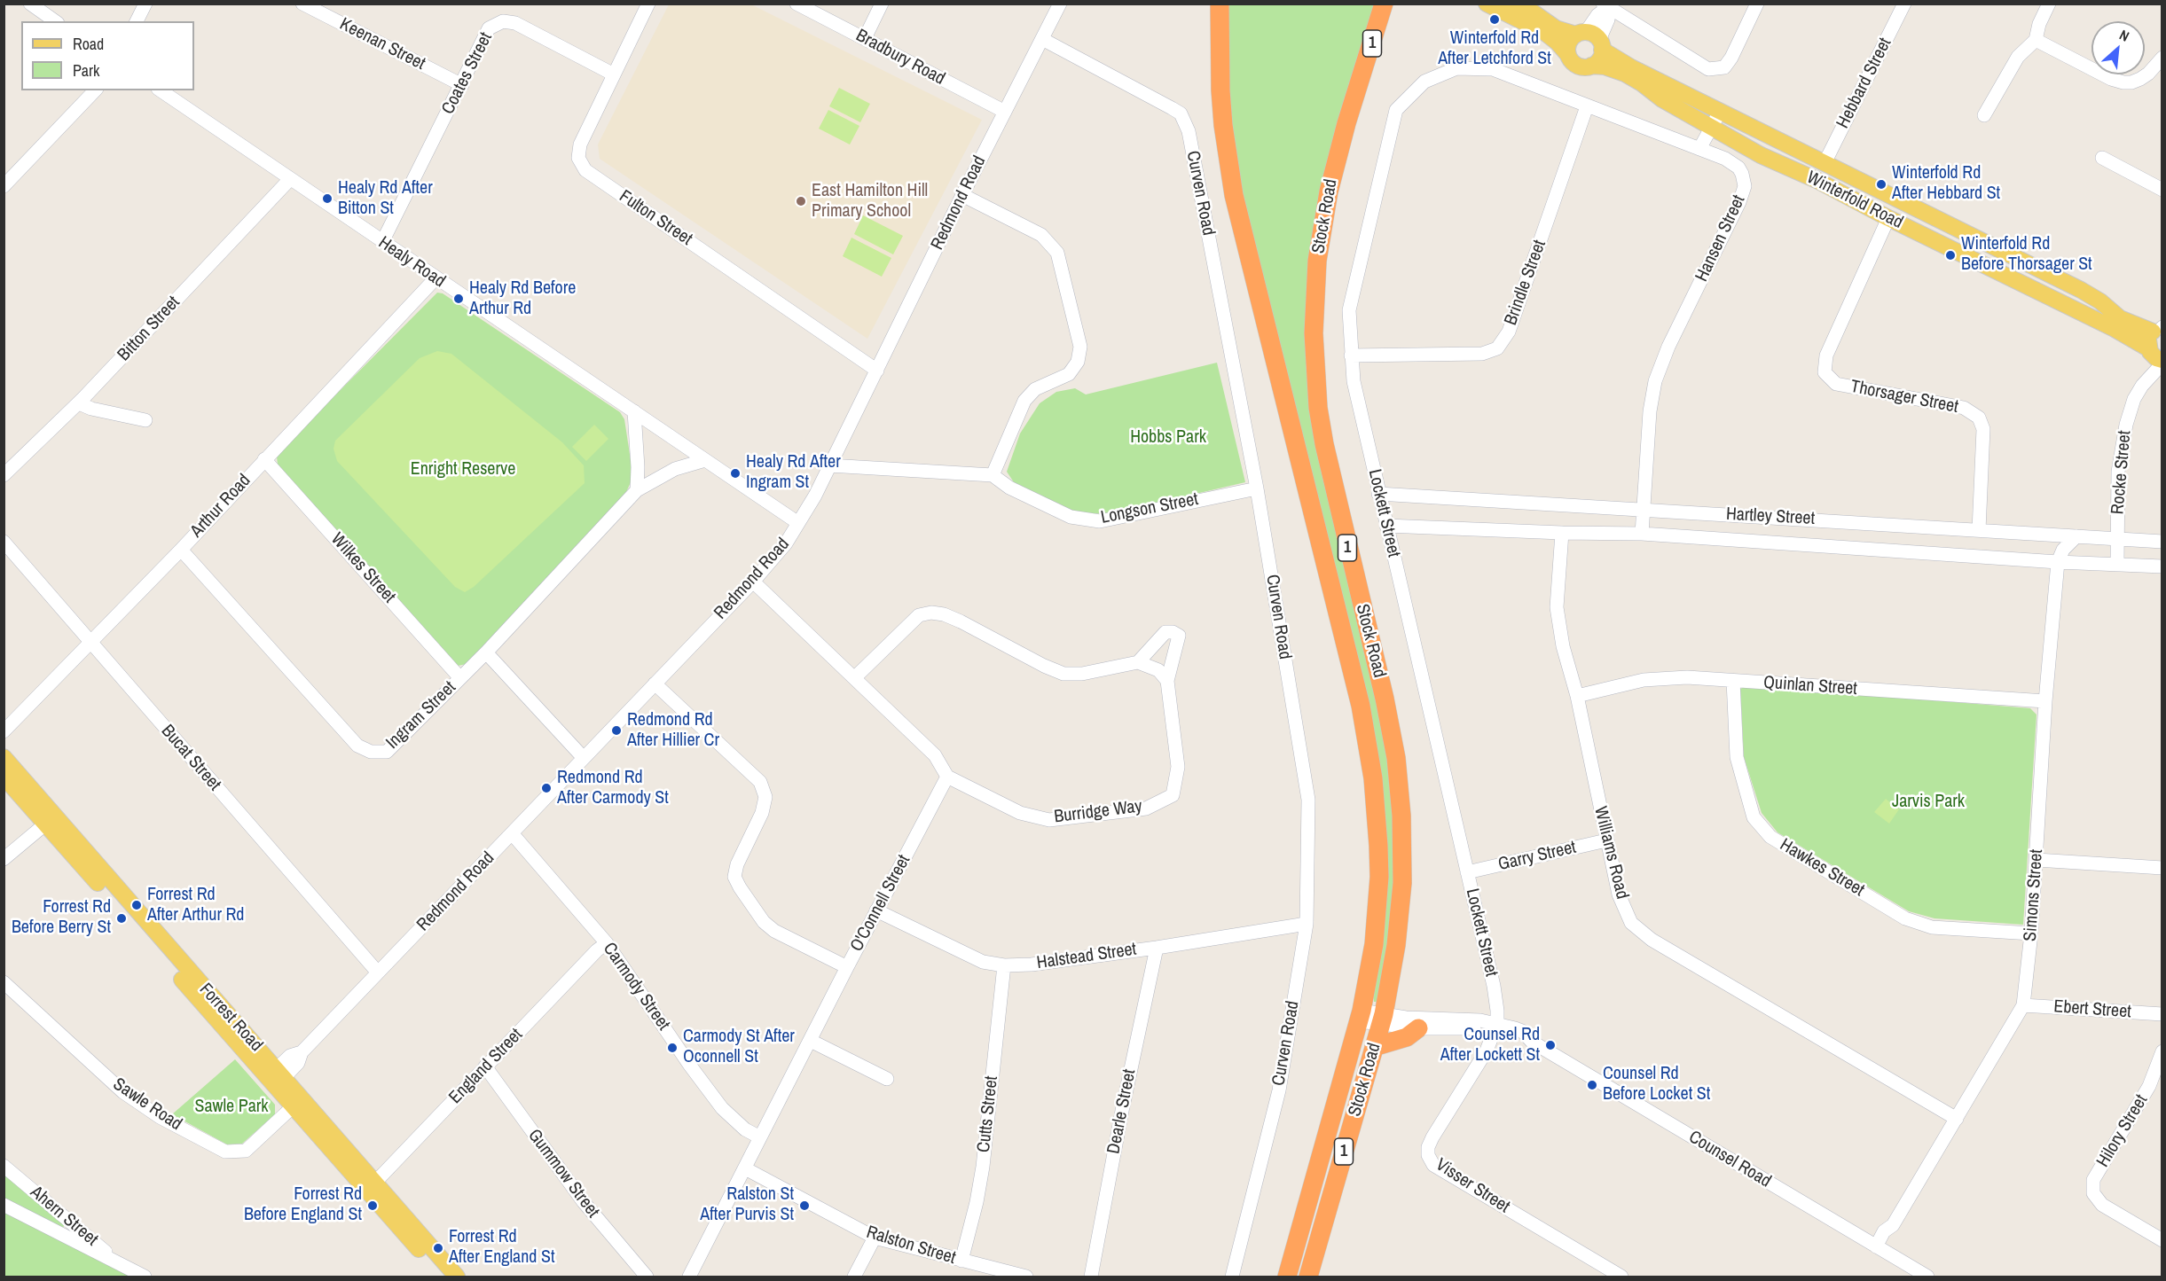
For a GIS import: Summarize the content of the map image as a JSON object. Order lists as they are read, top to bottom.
{
  "streets": {
    "highway": ["1", "Stock Road"],
    "main road": ["Winterfold Road", "Forrest Road"],
    "street": [
      "Keenan Street",
      "Bradbury Road",
      "Coates Street",
      "Hebbard Street",
      "Curven Road",
      "Redmond Road",
      "Fulton Street",
      "Hansen Street",
      "Healy Road",
      "Brindle Street",
      "Bitton Street",
      "Thorsager Street",
      "Rocke Street",
      "Arthur Road",
      "Longson Street",
      "Lockett Street",
      "Hartley Street",
      "Wilkes Street",
      "Quinlan Street",
      "Ingram Street",
      "Bucat Street",
      "Burridge Way",
      "Williams Road",
      "Garry Street",
      "Hawkes Street",
      "Simons Street",
      "O'Connell Street",
      "Halstead Street",
      "Carmody Street",
      "Ebert Street",
      "England Street",
      "Sawle Road",
      "Dearle Street",
      "Cutts Street",
      "Hilory Street",
      "Counsel Road",
      "Gummow Street",
      "Visser Street",
      "Ahern Street",
      "Ralston Street"
    ]
  },
  "crossings": [
    ["Keenan Street", "Coates Street"],
    ["Bradbury Road", "Redmond Road"],
    ["Coates Street", "Fulton Street"],
    ["Coates Street", "Healy Road"],
    ["Hebbard Street", "Winterfold Road"],
    ["Curven Road", "Redmond Road"],
    ["Curven Road", "Longson Street"],
    ["Curven Road", "Halstead Street"],
    ["Winterfold Road", "Thorsager Street"],
    ["Winterfold Road", "Rocke Street"],
    ["Redmond Road", "Fulton Street"],
    ["Redmond Road", "Healy Road"],
    ["Redmond Road", "Bucat Street"],
    ["Redmond Road", "Carmody Street"],
    ["Redmond Road", "Forrest Road"],
    ["Stock Road", "Counsel Road"],
    ["Hansen Street", "Brindle Street"],
    ["Hansen Street", "Lockett Street"],
    ["Hansen Street", "Hartley Street"],
    ["Healy Road", "Bitton Street"],
    ["Healy Road", "Arthur Road"],
    ["Healy Road", "Ingram Street"],
    ["Brindle Street", "Lockett Street"],
    ["Thorsager Street", "Hartley Street"],
    ["Rocke Street", "Hartley Street"],
    ["Arthur Road", "Wilkes Street"],
    ["Arthur Road", "Ingram Street"],
    ["Arthur Road", "Bucat Street"],
    ["Lockett Street", "Hartley Street"],
    ["Lockett Street", "Garry Street"],
    ["Lockett Street", "Counsel Road"],
    ["Lockett Street", "Visser Street"],
    ["Hartley Street", "Williams Road"],
    ["Hartley Street", "Simons Street"],
    ["Wilkes Street", "Ingram Street"],
    ["Quinlan Street", "Williams Road"],
    ["Quinlan Street", "Hawkes Street"],
    ["Quinlan Street", "Simons Street"],
    ["Burridge Way", "O'Connell Street"],
    ["Williams Road", "Garry Street"],
    ["Williams Road", "Simons Street"],
    ["Hawkes Street", "Simons Street"],
    ["Simons Street", "Ebert Street"],
    ["Simons Street", "Counsel Road"],
    ["O'Connell Street", "Halstead Street"],
    ["O'Connell Street", "Carmody Street"],
    ["O'Connell Street", "Ralston Street"],
    ["Halstead Street", "Dearle Street"],
    ["Halstead Street", "Cutts Street"],
    ["Carmody Street", "England Street"],
    ["Forrest Road", "England Street"],
    ["Forrest Road", "Sawle Road"],
    ["England Street", "Gummow Street"],
    ["Cutts Street", "Ralston Street"],
    ["Counsel Road", "Visser Street"]
  ],
  "parks": [
    "Hobbs Park",
    "Enright Reserve",
    "Jarvis Park",
    "Sawle Park"
  ],
  "places": [
    "Winterfold Rd After Letchford St",
    "Winterfold Rd After Hebbard St",
    "Healy Rd After Bitton St",
    "East Hamilton Hill Primary School",
    "Winterfold Rd Before Thorsager St",
    "Healy Rd Before Arthur Rd",
    "Healy Rd After Ingram St",
    "Redmond Rd After Hillier Cr",
    "Redmond Rd After Carmody St",
    "Forrest Rd After Arthur Rd",
    "Forrest Rd Before Berry St",
    "Counsel Rd After Lockett St",
    "Carmody St After Oconnell St",
    "Counsel Rd Before Locket St",
    "Forrest Rd Before England St",
    "Ralston St After Purvis St",
    "Forrest Rd After England St"
  ],
  "legend": ["Road", "Park"],
  "north": "top right"
}
